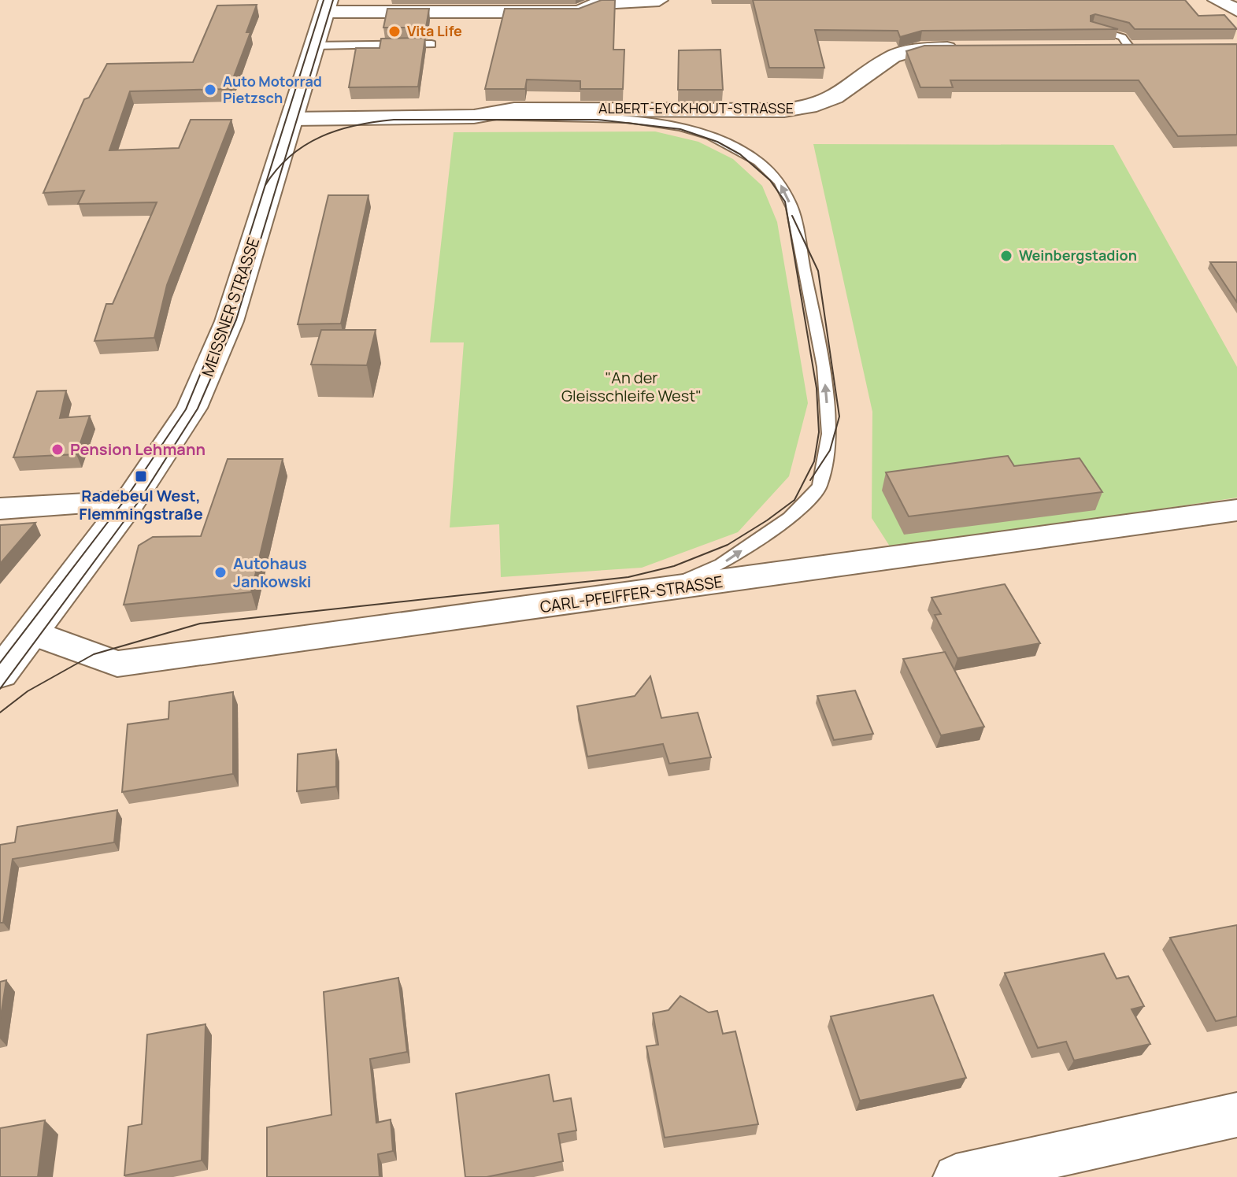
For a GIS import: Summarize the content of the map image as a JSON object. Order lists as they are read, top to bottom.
{
  "streets": {
    "main road": ["MEISSNER STRASSE"],
    "street": ["ALBERT-EYCKHOUT-STRASSE", "CARL-PFEIFFER-STRASSE"]
  },
  "crossings": [
    ["ALBERT-EYCKHOUT-STRASSE", "MEISSNER STRASSE"],
    ["MEISSNER STRASSE", "CARL-PFEIFFER-STRASSE"]
  ],
  "parks": ["\"An der Gleisschleife West\""],
  "places": {
    "other": [
      "Vita Life",
      "Auto Motorrad Pietzsch",
      "Weinbergstadion",
      "Pension Lehmann",
      "Autohaus Jankowski"
    ],
    "transit": ["Radebeul West, Flemmingstraße"]
  }
}
